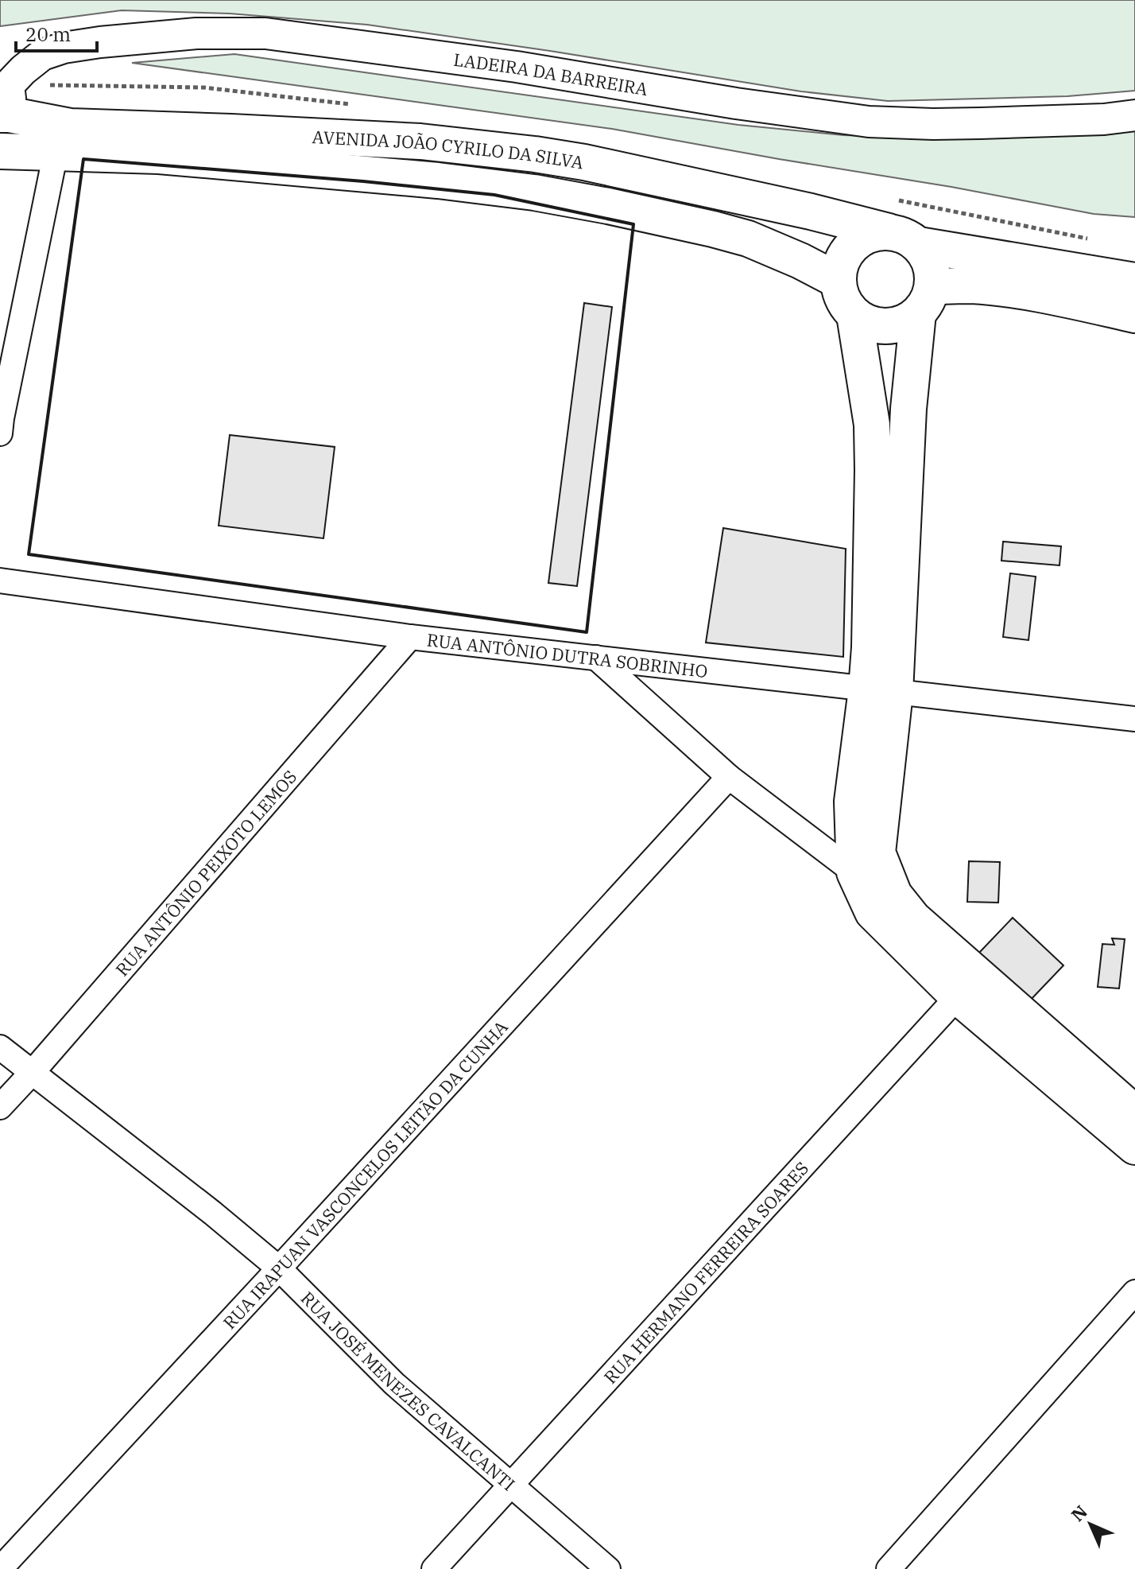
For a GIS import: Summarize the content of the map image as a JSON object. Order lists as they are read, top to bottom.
{
  "streets": {
    "main road": ["AVENIDA JOÃO CYRILO DA SILVA"],
    "street": [
      "LADEIRA DA BARREIRA",
      "RUA ANTÔNIO DUTRA SOBRINHO",
      "RUA ANTÔNIO PEIXOTO LEMOS",
      "RUA IRAPUAN VASCONCELOS LEITÃO DA CUNHA",
      "RUA HERMANO FERREIRA SOARES",
      "RUA JOSÉ MENEZES CAVALCANTI"
    ]
  },
  "crossings": [
    ["LADEIRA DA BARREIRA", "AVENIDA JOÃO CYRILO DA SILVA"],
    ["RUA ANTÔNIO DUTRA SOBRINHO", "RUA ANTÔNIO PEIXOTO LEMOS"],
    ["RUA ANTÔNIO PEIXOTO LEMOS", "RUA JOSÉ MENEZES CAVALCANTI"],
    ["RUA IRAPUAN VASCONCELOS LEITÃO DA CUNHA", "RUA JOSÉ MENEZES CAVALCANTI"],
    ["RUA HERMANO FERREIRA SOARES", "RUA JOSÉ MENEZES CAVALCANTI"]
  ],
  "scale_bar": "20 m",
  "north": "top left"
}
